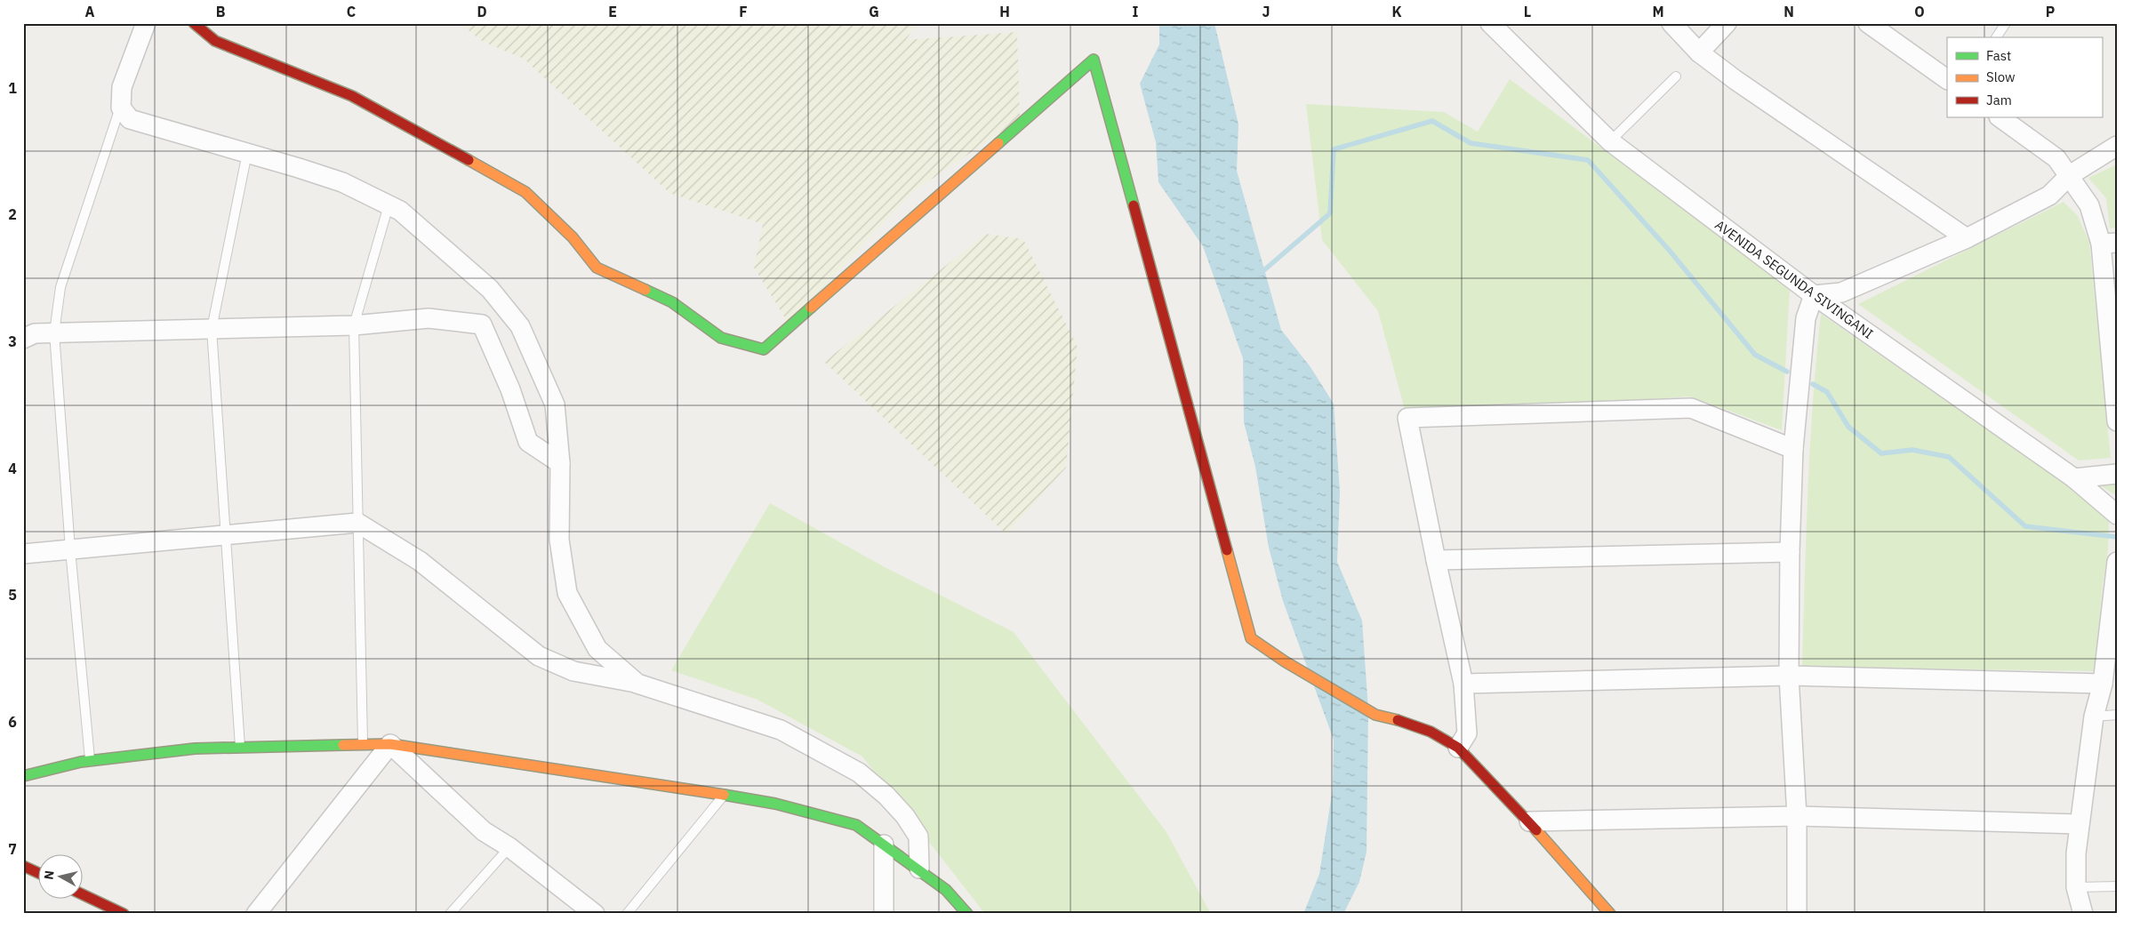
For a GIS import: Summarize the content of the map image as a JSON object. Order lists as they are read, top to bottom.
{
  "streets": {
    "street": ["AVENIDA SEGUNDA SIVINGANI"]
  },
  "legend": ["Fast", "Slow", "Jam"],
  "north": "left",
  "grid": {
    "columns": [
      "A",
      "B",
      "C",
      "D",
      "E",
      "F",
      "G",
      "H",
      "I",
      "J",
      "K",
      "L",
      "M",
      "N",
      "O",
      "P"
    ],
    "rows": [
      "1",
      "2",
      "3",
      "4",
      "5",
      "6",
      "7"
    ]
  }
}
